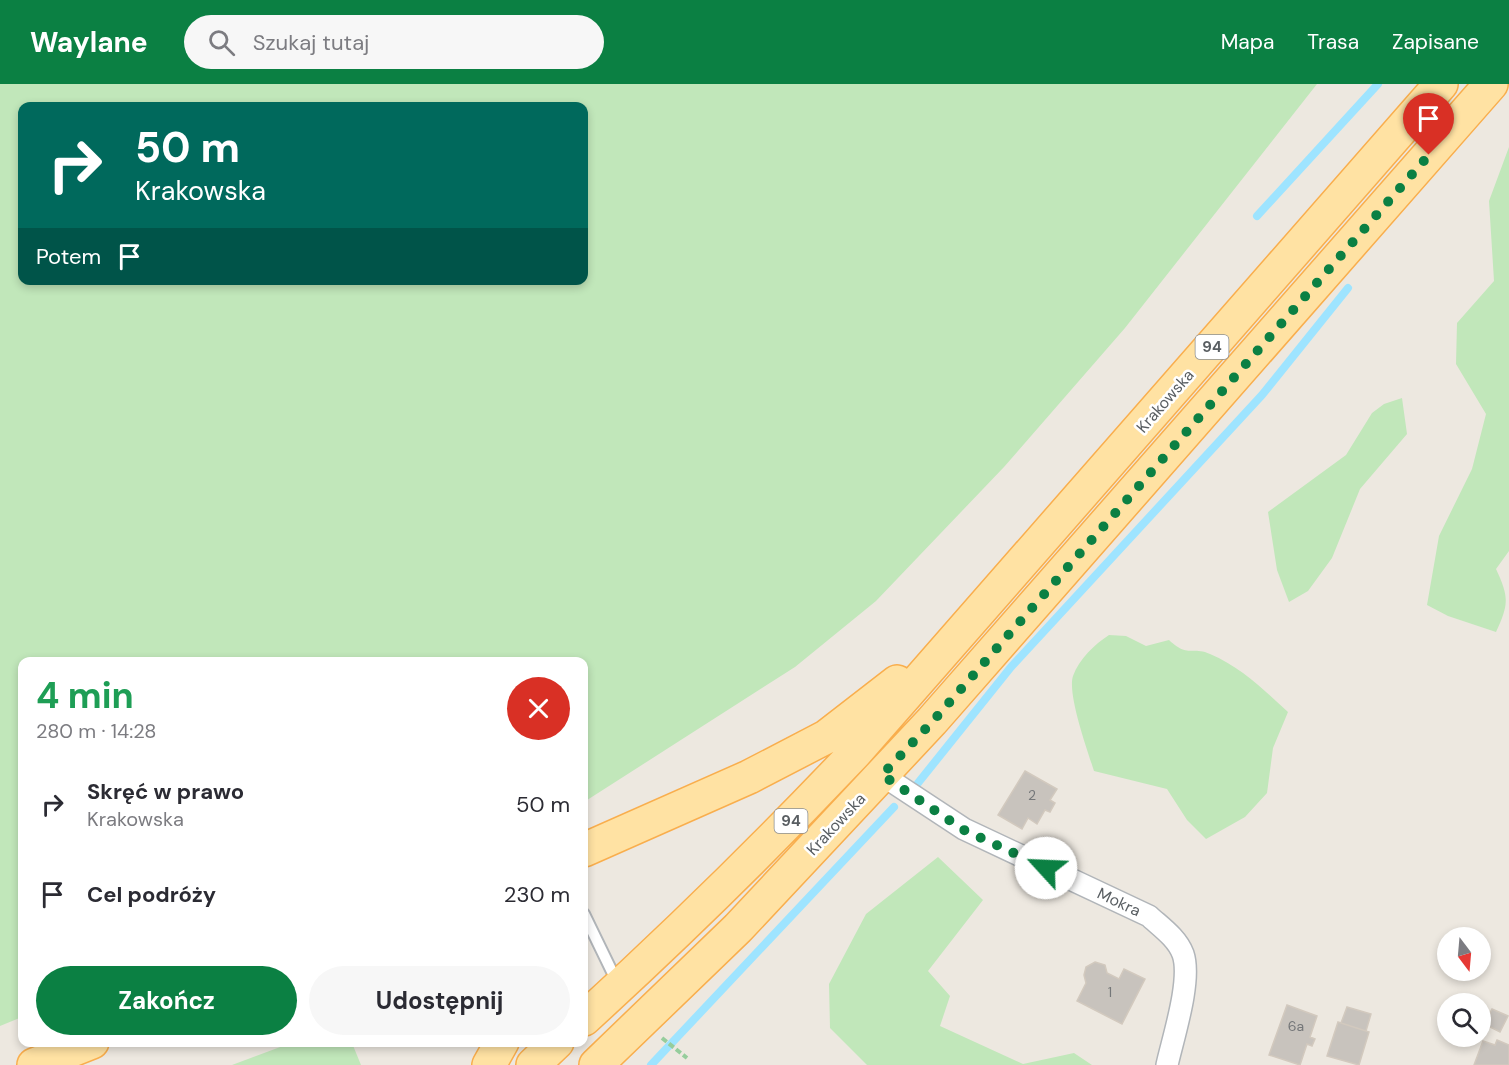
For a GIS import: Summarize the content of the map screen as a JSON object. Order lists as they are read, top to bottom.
{
  "streets": {
    "main road": ["94", "Krakowska"],
    "street": ["Mokra"]
  },
  "crossings": [
    ["94", "Krakowska"],
    ["Krakowska", "Mokra"]
  ],
  "house_numbers": ["2", "1", "6a"],
  "north": "bottom",
  "page": {
    "header": "Waylane",
    "search": "Szukaj tutaj",
    "nav": ["Mapa", "Trasa", "Zapisane"],
    "turn": ["50 m", "Krakowska"],
    "then": "Potem",
    "heading": ["4 min", "280 m · 14:28"],
    "list": [
      {
        "name": "Skręć w prawo",
        "note": "Krakowska",
        "value": "50 m"
      },
      {
        "name": "Cel podróży",
        "value": "230 m"
      }
    ],
    "buttons": ["Zakończ", "Udostępnij"]
  }
}
